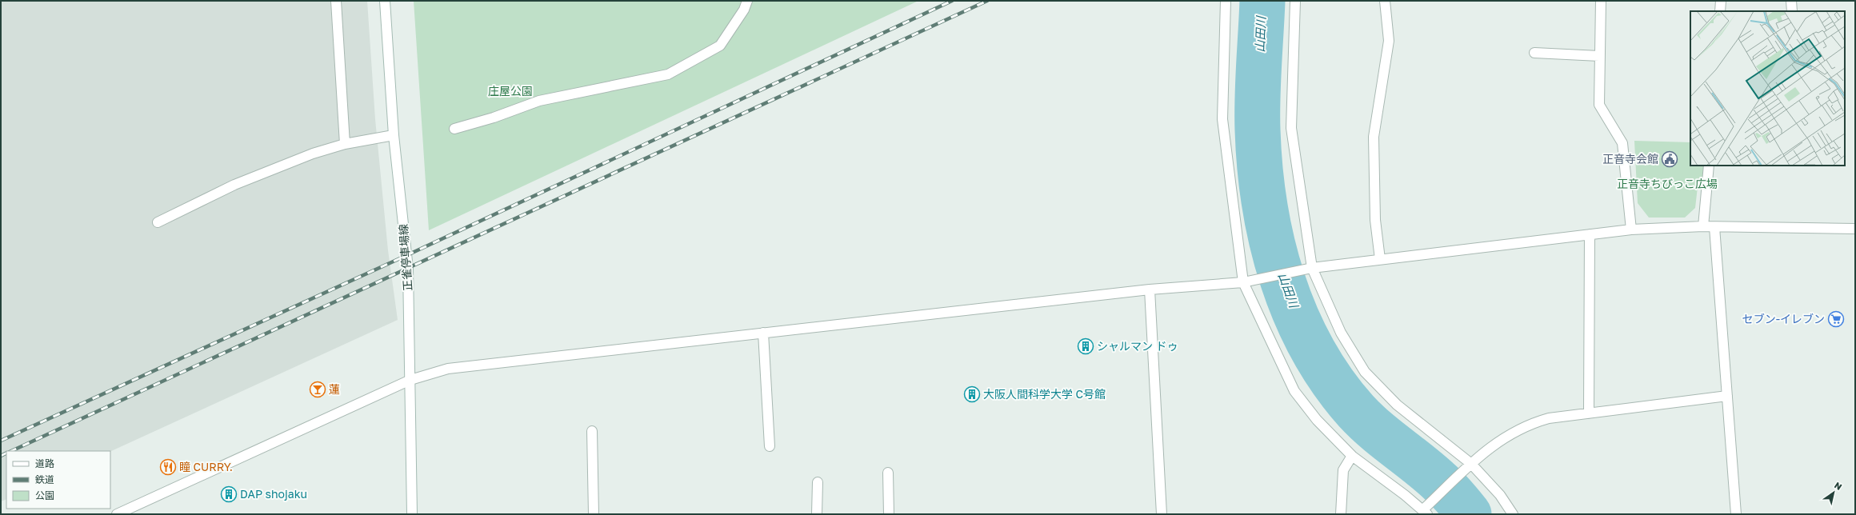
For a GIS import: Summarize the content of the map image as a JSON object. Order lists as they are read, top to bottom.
{
  "streets": {
    "street": ["正雀停車場線"]
  },
  "water": ["山田川"],
  "parks": ["庄屋公園", "正音寺ちびっこ広場"],
  "places": {
    "public building": ["正音寺会館"],
    "supermarket": ["セブン-イレブン"],
    "building": ["シャルマン ドゥ", "大阪人間科学大学 C号館", "DAP shojaku"],
    "bar": ["蓮"],
    "restaurant": ["瞳 CURRY."]
  },
  "legend": ["道路", "鉄道", "公園"],
  "north": "top right"
}
